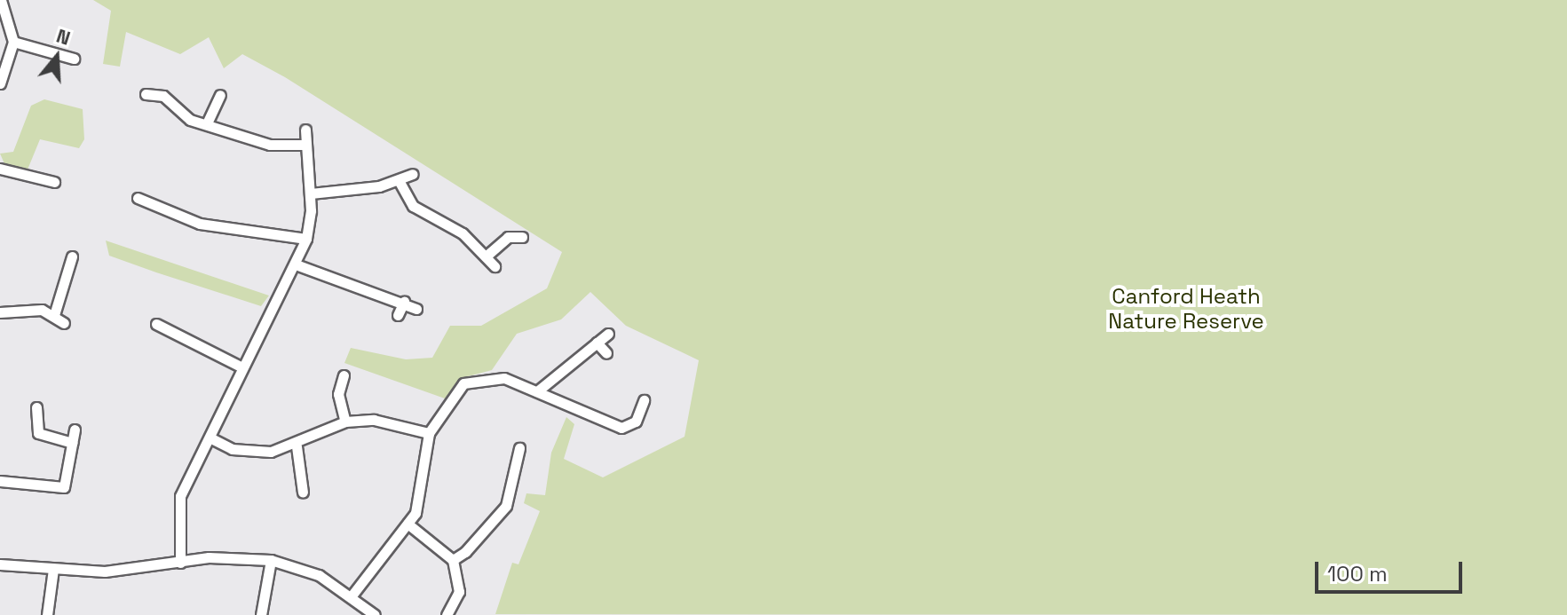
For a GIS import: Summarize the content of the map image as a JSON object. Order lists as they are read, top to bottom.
{
  "parks": ["Canford Heath Nature Reserve"],
  "scale_bar": "100 m",
  "north": "top"
}
